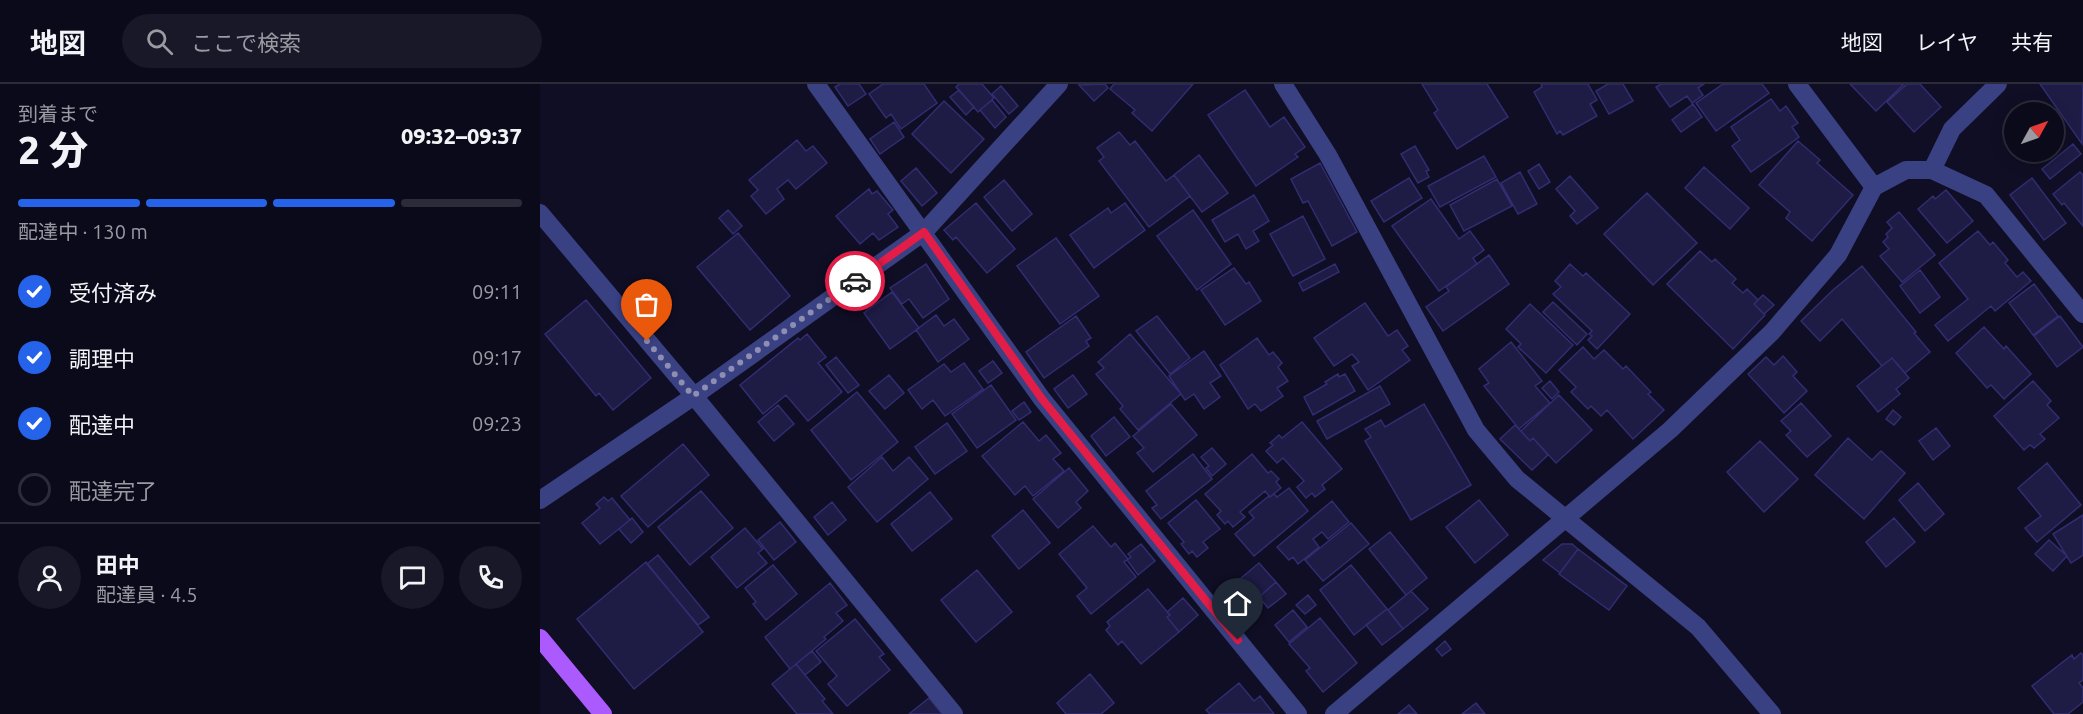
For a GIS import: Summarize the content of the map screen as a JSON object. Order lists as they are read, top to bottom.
{
  "north": "top right",
  "page": {
    "header": "地図",
    "search": "ここで検索",
    "nav": ["地図", "レイヤ", "共有"],
    "heading": ["2 分", "到着まで", "09:32–09:37"],
    "panel": ["田中", "配達員 · 4.5"],
    "bar": "配達中 · 130 m",
    "list": [
      ["受付済み", "09:11"],
      ["調理中", "09:17"],
      ["配達中", "09:23"],
      "配達完了"
    ]
  }
}
